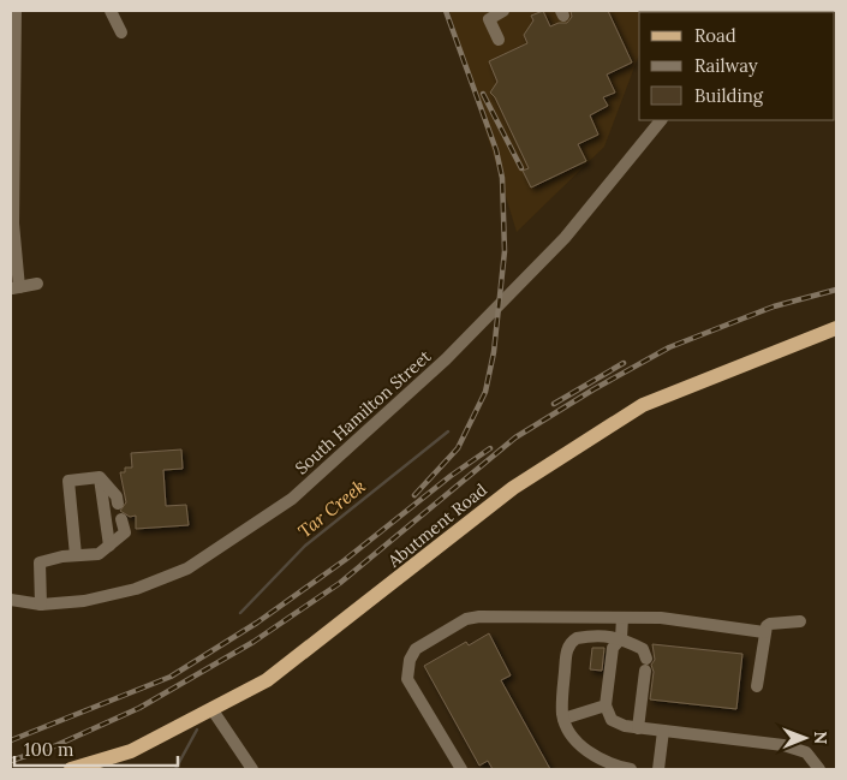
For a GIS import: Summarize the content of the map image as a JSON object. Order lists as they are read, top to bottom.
{
  "streets": {
    "main road": ["Abutment Road"],
    "street": ["South Hamilton Street"]
  },
  "water": ["Tar Creek"],
  "legend": ["Road", "Railway", "Building"],
  "scale_bar": "100 m",
  "north": "right"
}
